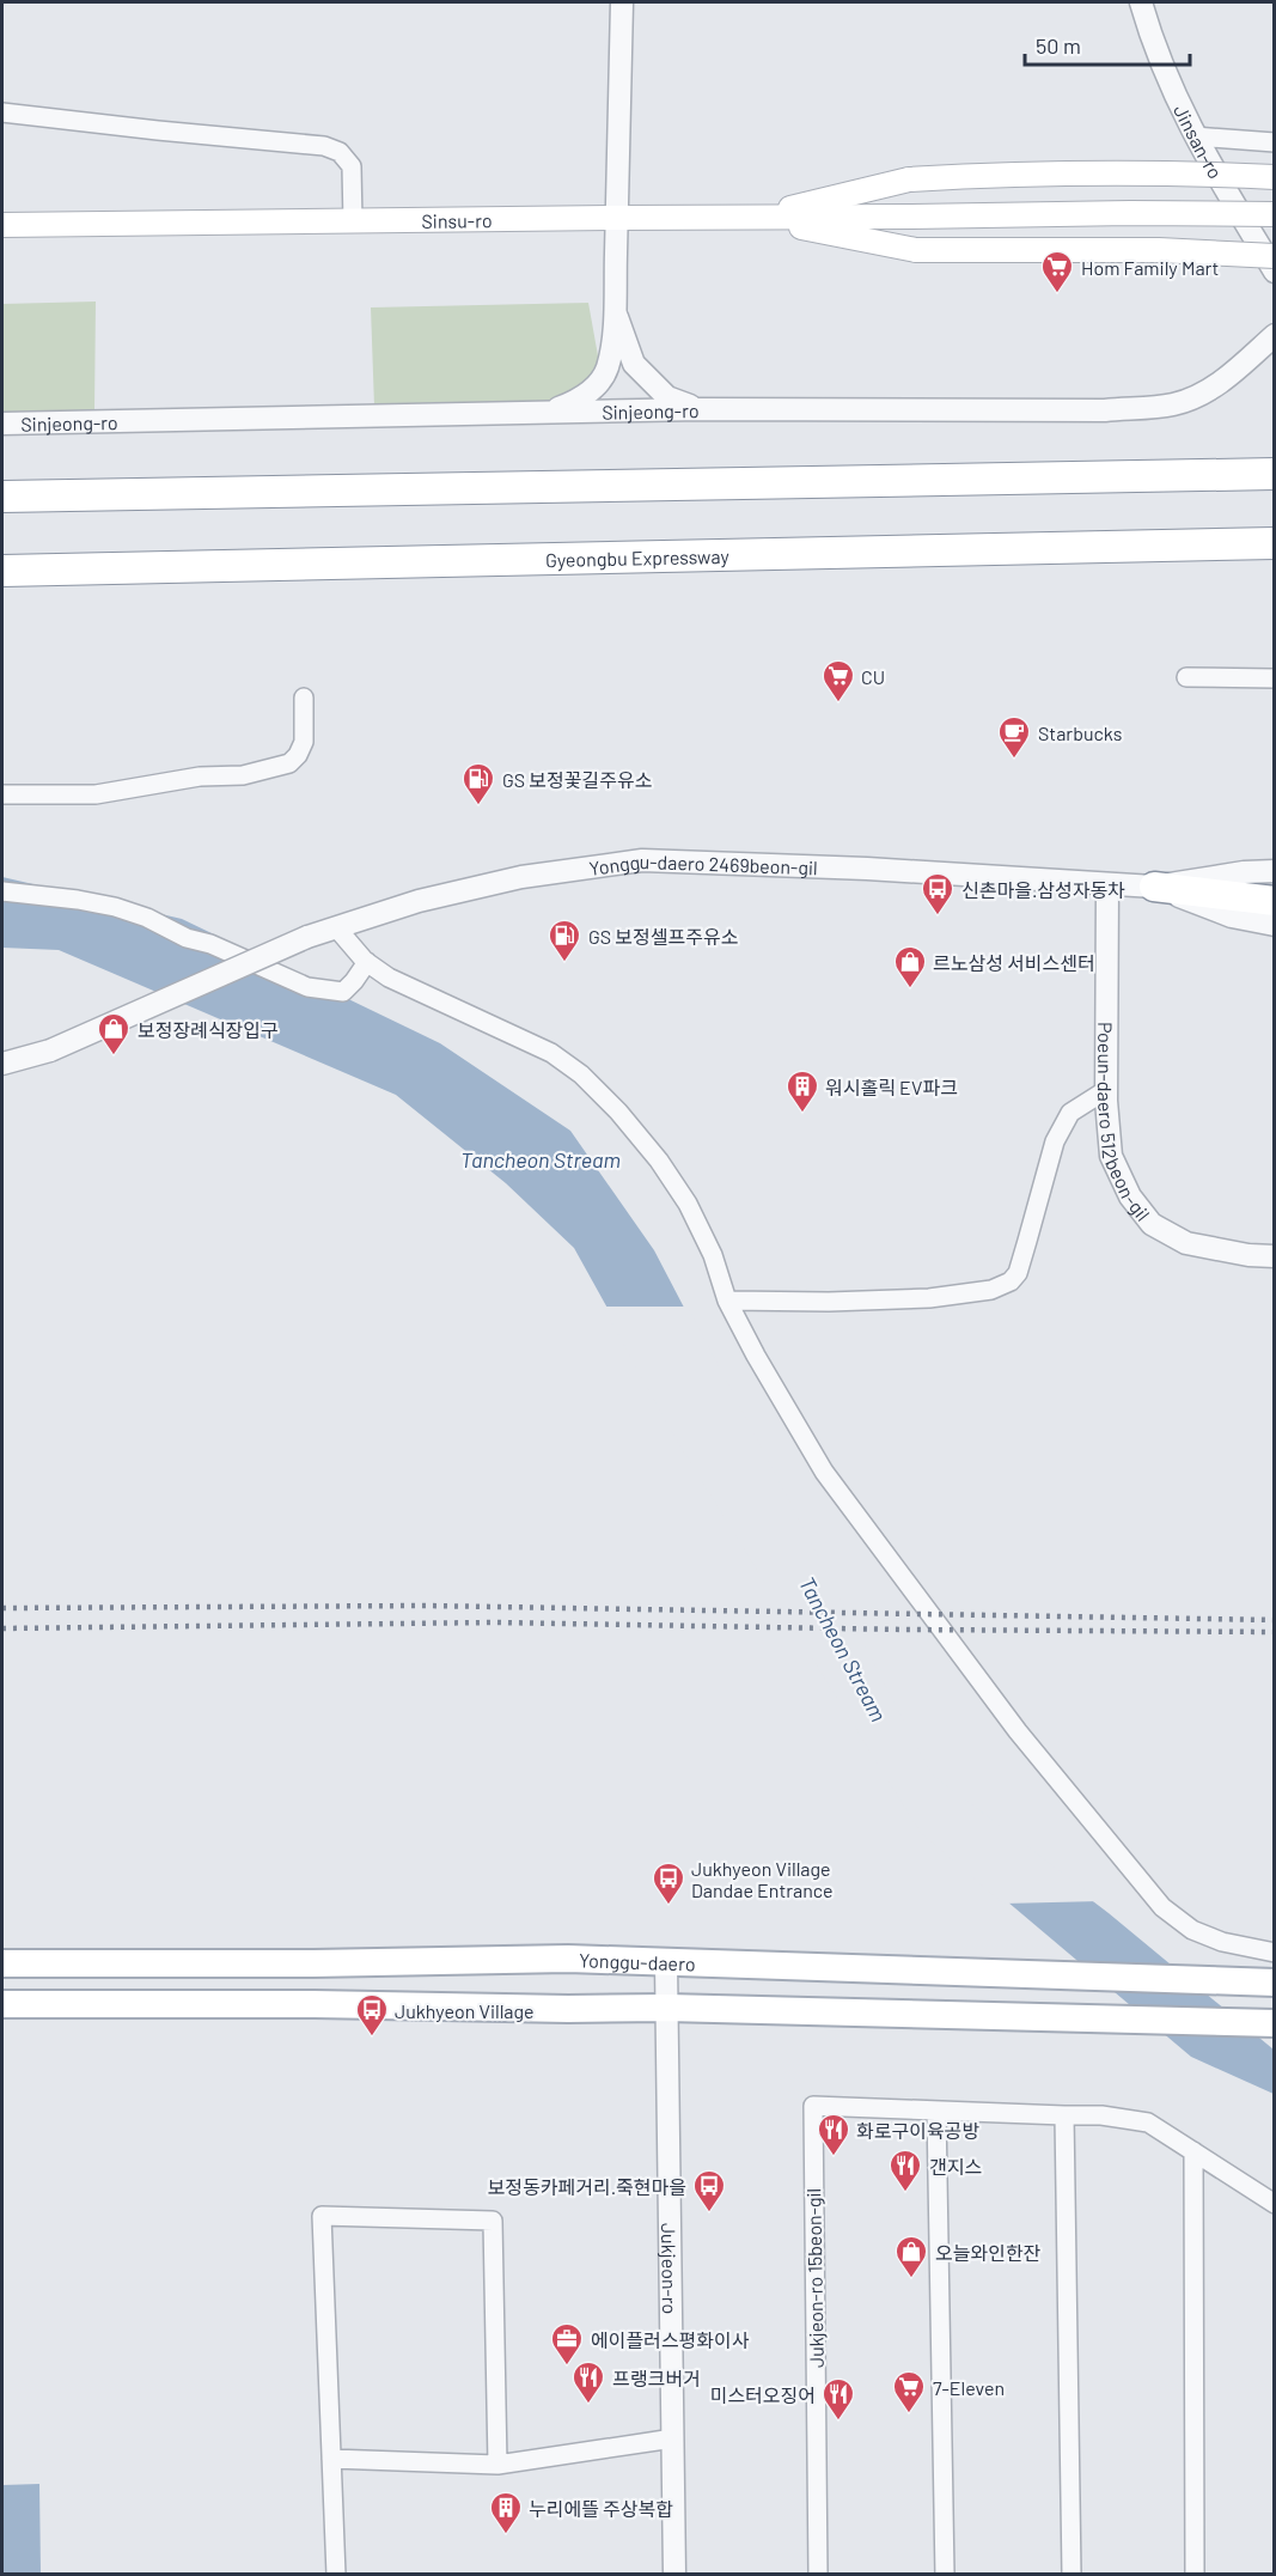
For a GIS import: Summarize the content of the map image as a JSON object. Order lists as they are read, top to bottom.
{
  "streets": {
    "highway": ["Gyeongbu Expressway"],
    "main road": ["Sinsu-ro", "Yonggu-daero"],
    "street": [
      "Jinsan-ro",
      "Sinjeong-ro",
      "Yonggu-daero 2469beon-gil",
      "Poeun-daero 512beon-gil",
      "Jukjeon-ro",
      "Jukjeon-ro 15beon-gil"
    ]
  },
  "crossings": [
    ["Yonggu-daero 2469beon-gil", "Poeun-daero 512beon-gil"],
    ["Yonggu-daero", "Jukjeon-ro"]
  ],
  "water": ["Tancheon Stream"],
  "places": {
    "supermarket": ["Hom Family Mart", "CU", "7-Eleven"],
    "cafe": ["Starbucks"],
    "fuel station": ["GS 보정꽃길주유소", "GS 보정셀프주유소"],
    "bus stop": [
      "신촌마을.삼성자동차",
      "Jukhyeon Village Dandae Entrance",
      "Jukhyeon Village",
      "보정동카페거리.죽현마을"
    ],
    "shop": ["르노삼성 서비스센터", "보정장례식장입구", "오늘와인한잔"],
    "building": ["워시홀릭 EV파크", "누리에뜰 주상복합"],
    "restaurant": [
      "화로구이육공방",
      "갠지스",
      "프랭크버거",
      "미스터오징어"
    ],
    "office": ["에이플러스평화이사"]
  },
  "scale_bar": "50 m"
}
